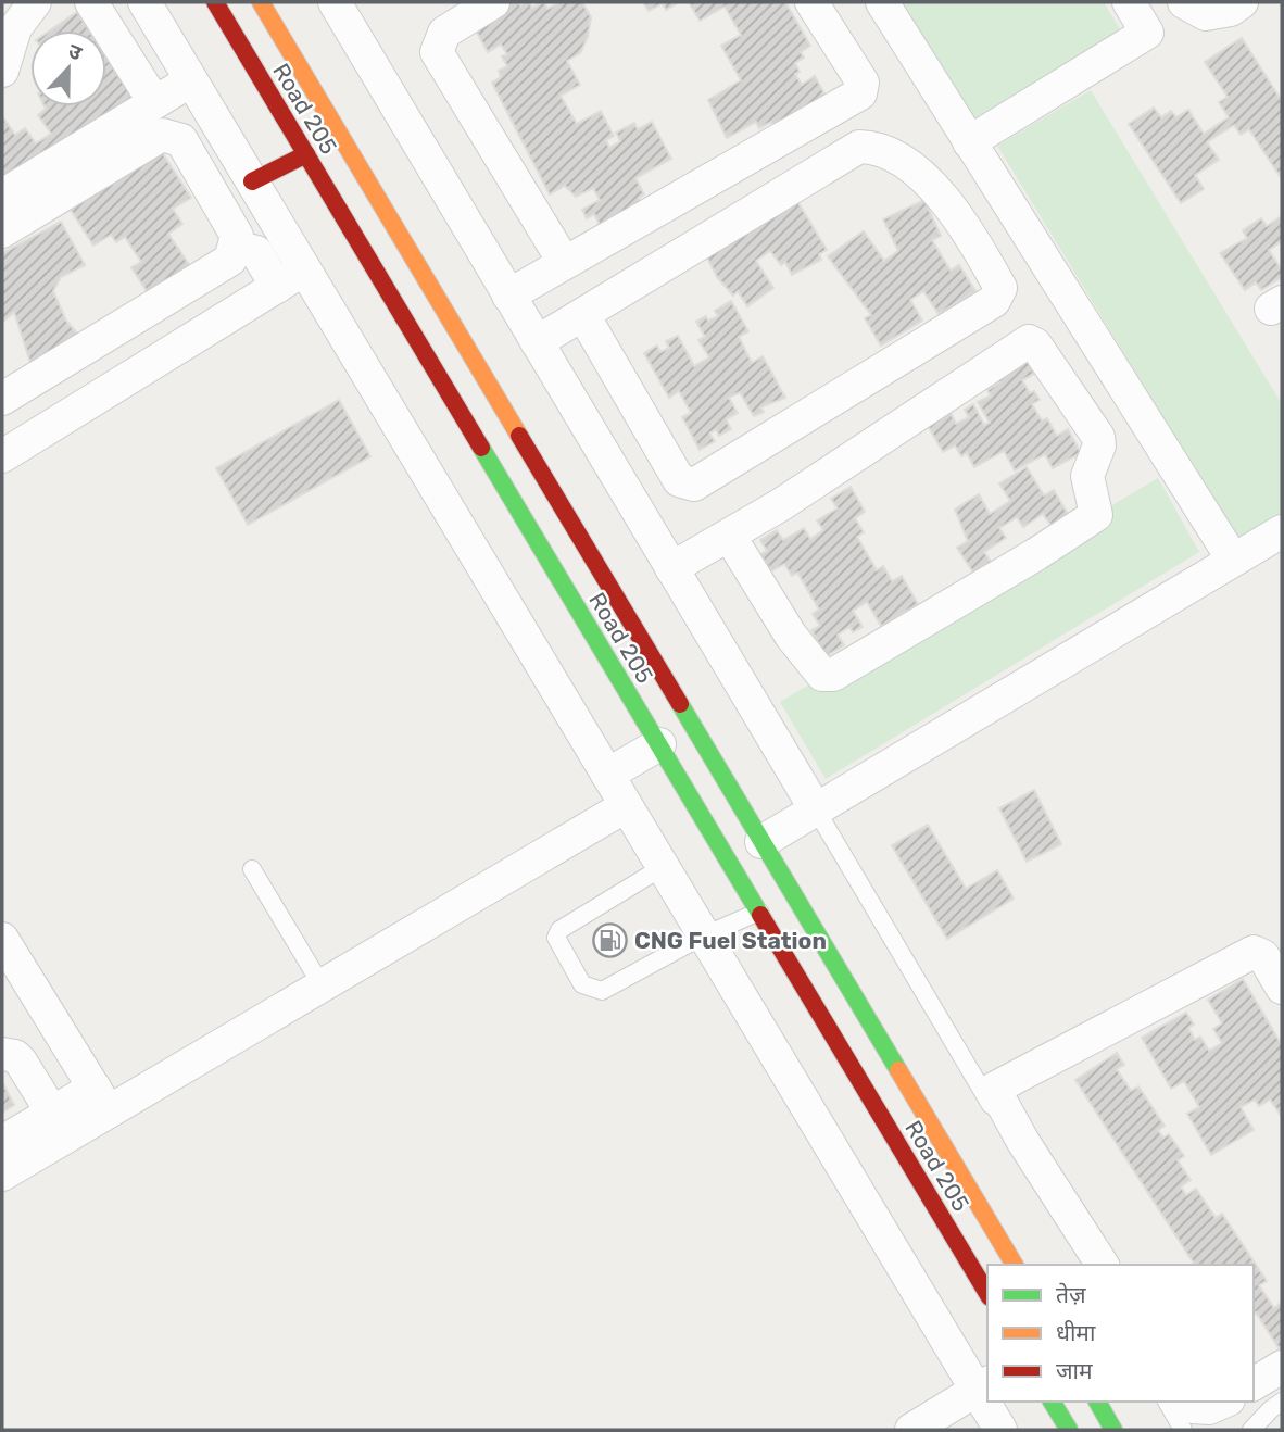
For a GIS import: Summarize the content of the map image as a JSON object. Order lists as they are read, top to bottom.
{
  "streets": {
    "main road": ["Road 205"]
  },
  "places": {
    "fuel station": ["CNG Fuel Station"]
  },
  "legend": ["तेज़", "धीमा", "जाम"],
  "north": "top"
}
